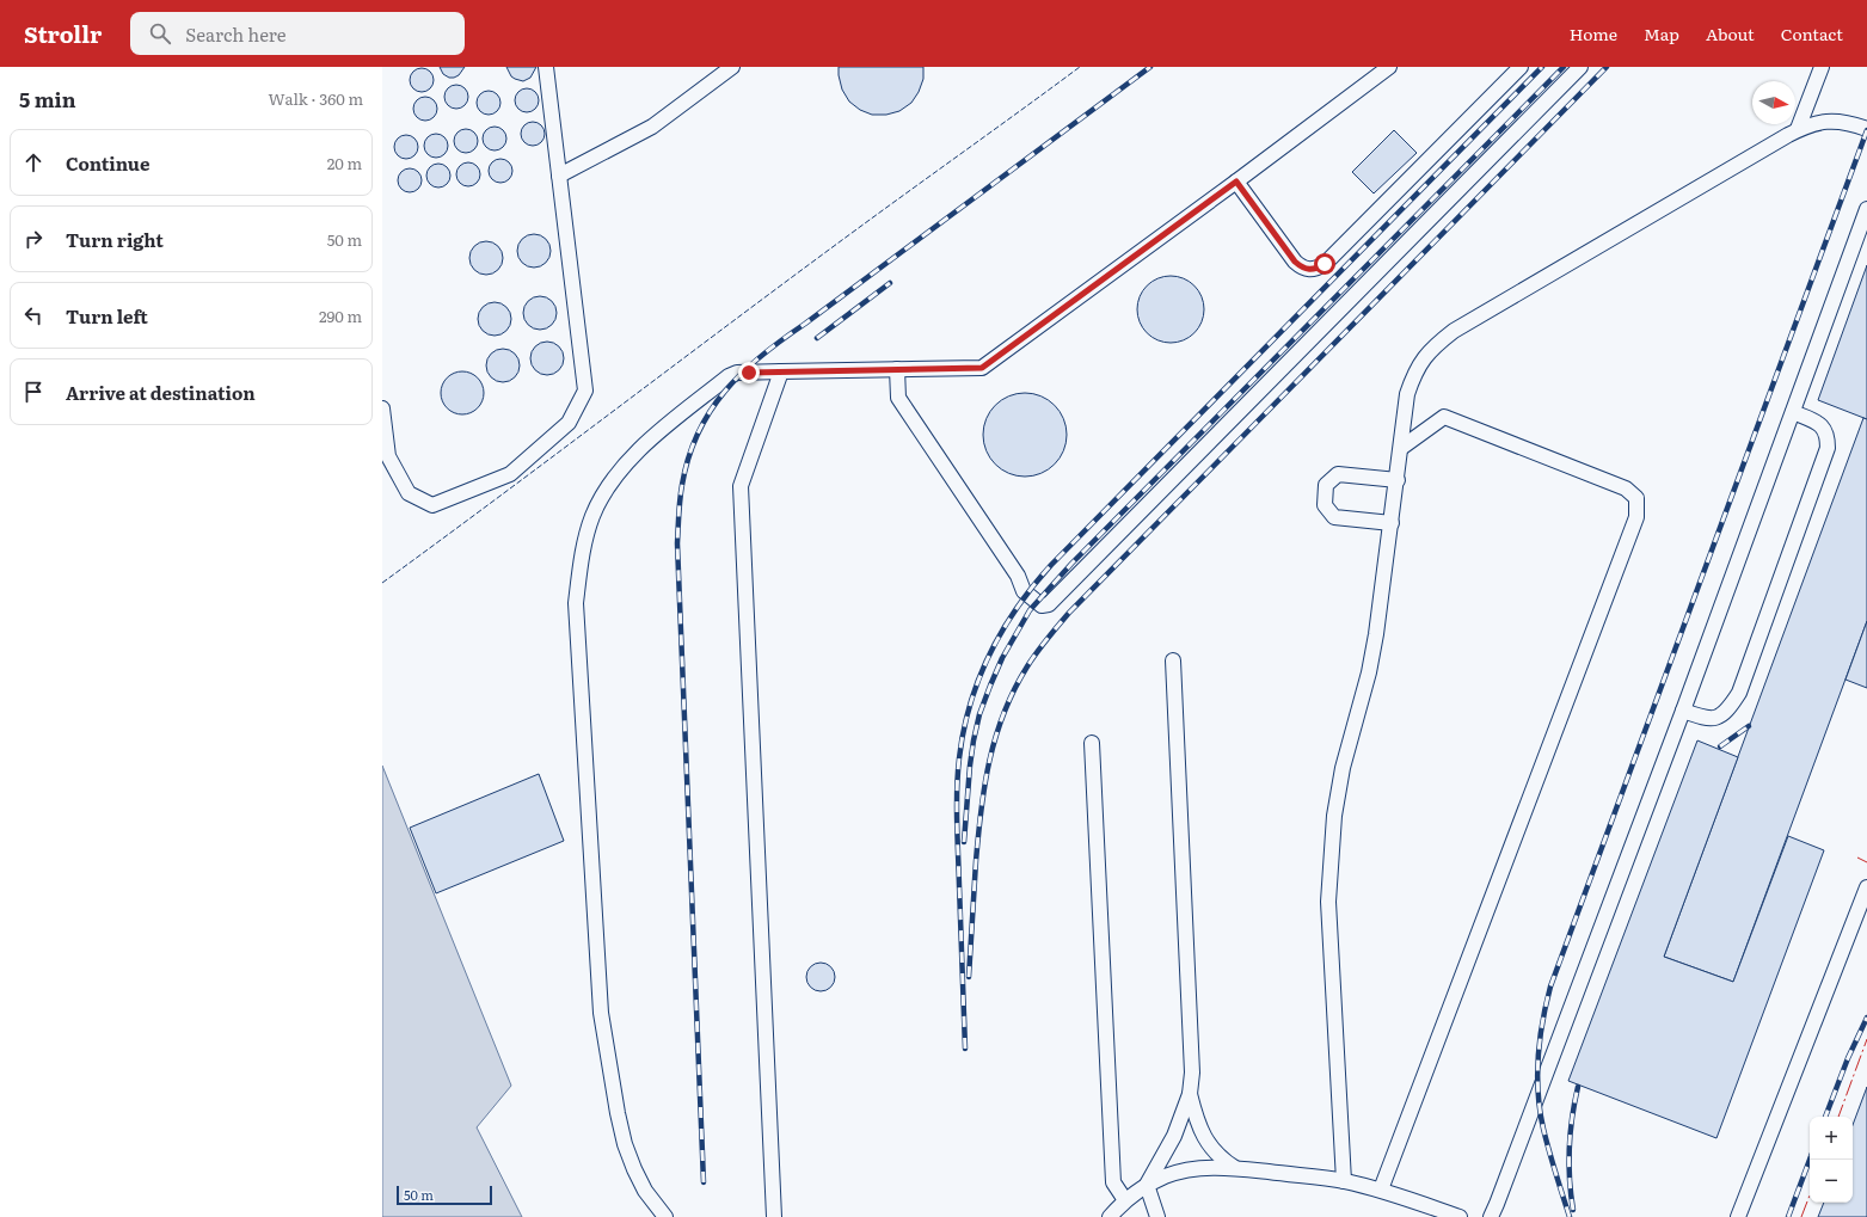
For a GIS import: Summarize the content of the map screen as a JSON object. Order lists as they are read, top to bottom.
{
  "scale_bar": "50 m",
  "north": "right",
  "page": {
    "header": "Strollr",
    "search": "Search here",
    "nav": [
      "Home",
      "Map",
      "About",
      "Contact"
    ],
    "heading": ["5 min", "Walk · 360 m"],
    "list": [
      ["Continue", "20 m"],
      ["Turn right", "50 m"],
      ["Turn left", "290 m"],
      "Arrive at destination"
    ],
    "map_buttons": ["+", "−"],
    "scale": "50 m"
  }
}
